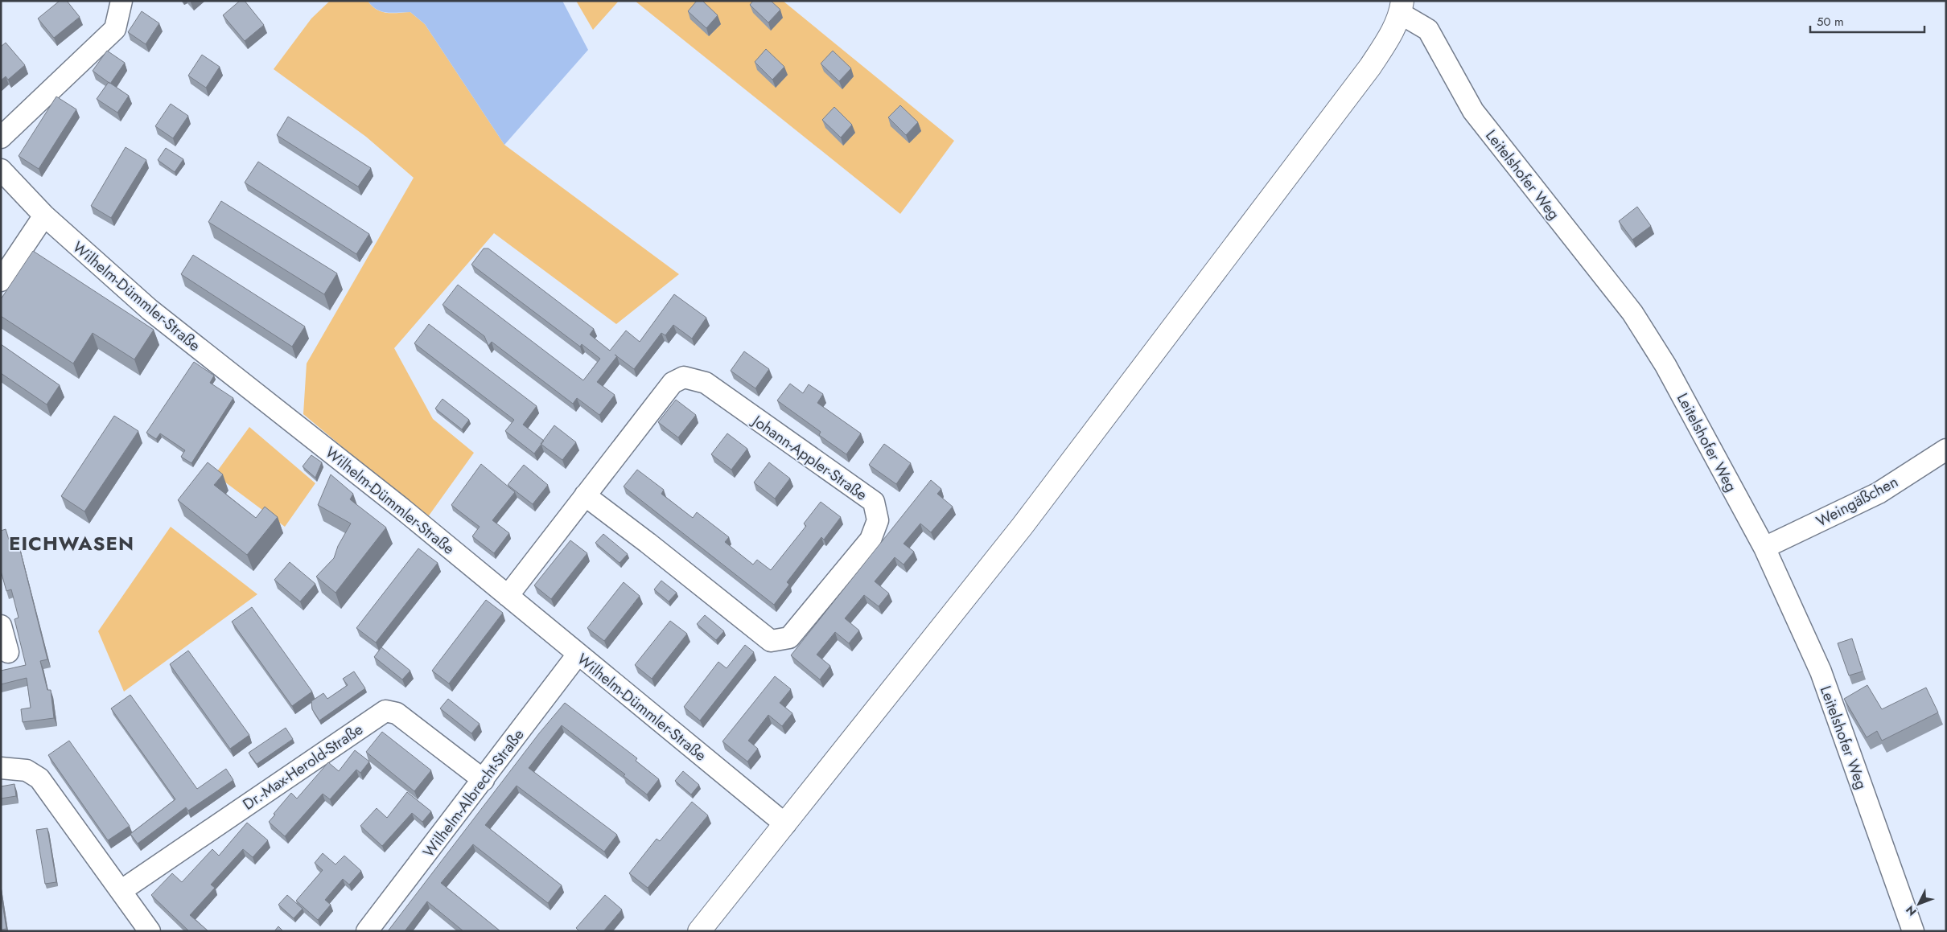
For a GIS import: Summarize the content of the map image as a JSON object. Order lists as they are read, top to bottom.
{
  "streets": {
    "street": [
      "Leitelshofer Weg",
      "Wilhelm-Dümmler-Straße",
      "Johann-Appler-Straße",
      "Weingäßchen",
      "Dr.-Max-Herold-Straße",
      "Wilhelm-Albrecht-Straße"
    ]
  },
  "crossings": [
    ["Leitelshofer Weg", "Weingäßchen"],
    ["Wilhelm-Dümmler-Straße", "Johann-Appler-Straße"],
    ["Wilhelm-Dümmler-Straße", "Wilhelm-Albrecht-Straße"],
    ["Dr.-Max-Herold-Straße", "Wilhelm-Albrecht-Straße"]
  ],
  "districts": ["EICHWASEN"],
  "scale_bar": "50 m",
  "north": "bottom left"
}
